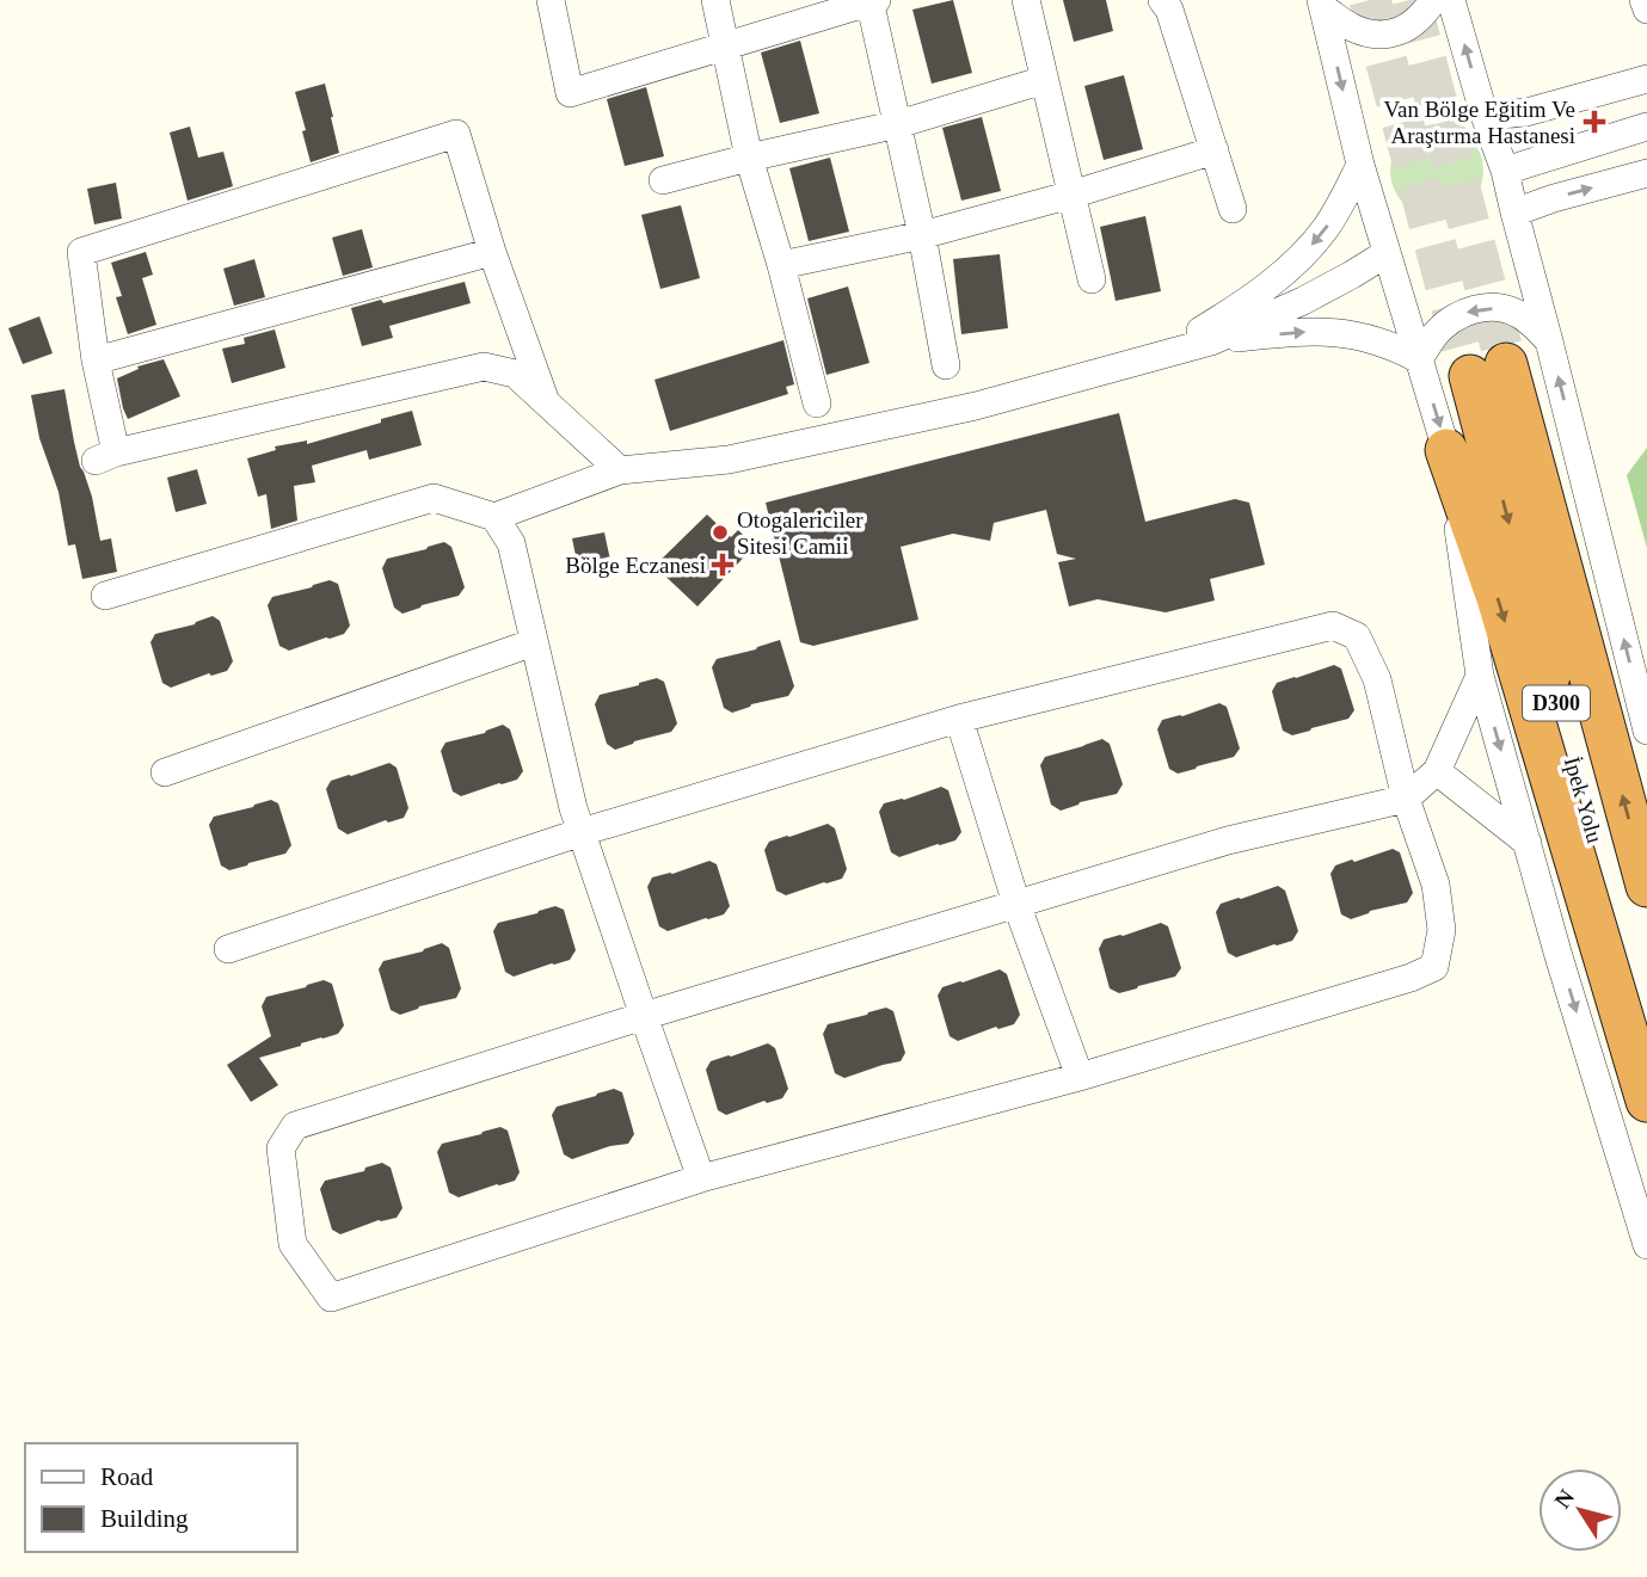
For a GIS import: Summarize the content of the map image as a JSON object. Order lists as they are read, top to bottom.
{
  "streets": {
    "highway": ["D300", "İpek Yolu"]
  },
  "places": {
    "health": ["Van Bölge Eğitim Ve Araştırma Hastanesi", "Bölge Eczanesi"],
    "other": ["Otogalericiler Sitesi Camii"]
  },
  "legend": ["Road", "Building"],
  "north": "top left"
}
